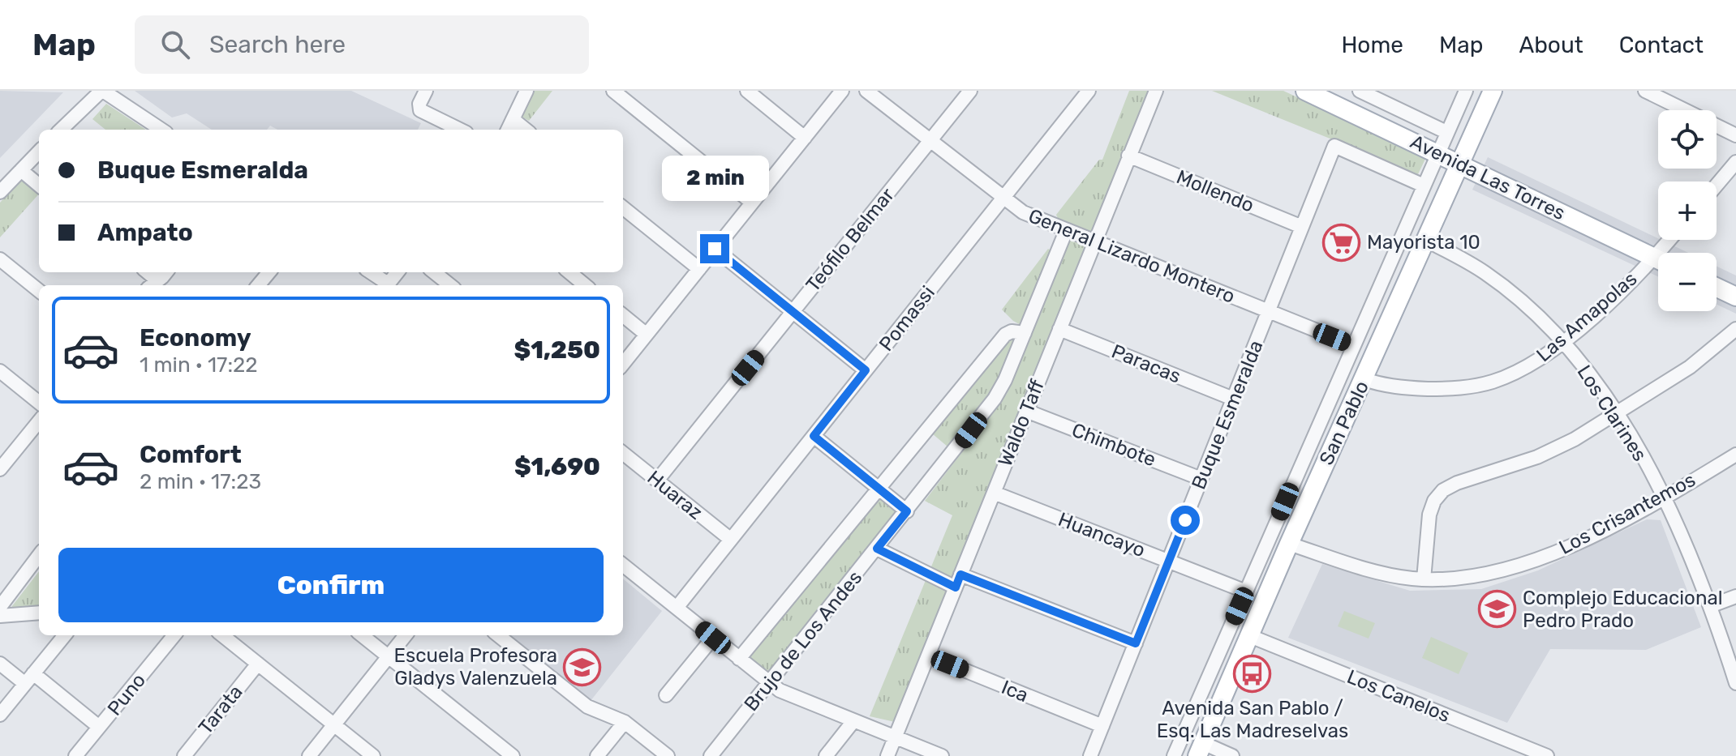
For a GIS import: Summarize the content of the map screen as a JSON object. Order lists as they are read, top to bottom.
{
  "streets": {
    "main road": ["Avenida Las Torres", "San Pablo"],
    "street": [
      "Mollendo",
      "Teófilo Belmar",
      "General Lizardo Montero",
      "Las Amapolas",
      "Pomassi",
      "Paracas",
      "Los Clarines",
      "Buque Esmeralda",
      "Waldo Taff",
      "Chimbote",
      "Huaraz",
      "Los Crisantemos",
      "Huancayo",
      "Brujo de Los Andes",
      "Ica",
      "Puno",
      "Los Canelos",
      "Tarata"
    ]
  },
  "crossings": [
    ["Avenida Las Torres", "San Pablo"],
    ["Mollendo", "Buque Esmeralda"],
    ["Mollendo", "Waldo Taff"],
    ["Teófilo Belmar", "General Lizardo Montero"],
    ["Teófilo Belmar", "Huaraz"],
    ["General Lizardo Montero", "Pomassi"],
    ["General Lizardo Montero", "Buque Esmeralda"],
    ["General Lizardo Montero", "Waldo Taff"],
    ["General Lizardo Montero", "San Pablo"],
    ["General Lizardo Montero", "Brujo de Los Andes"],
    ["Las Amapolas", "Los Clarines"],
    ["Las Amapolas", "San Pablo"],
    ["Pomassi", "Huaraz"],
    ["Paracas", "Buque Esmeralda"],
    ["Paracas", "Waldo Taff"],
    ["Los Clarines", "San Pablo"],
    ["Los Clarines", "Los Crisantemos"],
    ["Buque Esmeralda", "San Pablo"],
    ["Buque Esmeralda", "Chimbote"],
    ["Buque Esmeralda", "Huancayo"],
    ["Buque Esmeralda", "Ica"],
    ["Waldo Taff", "Chimbote"],
    ["Waldo Taff", "Huancayo"],
    ["Waldo Taff", "Ica"],
    ["San Pablo", "Los Crisantemos"],
    ["San Pablo", "Huancayo"],
    ["San Pablo", "Los Canelos"]
  ],
  "places": {
    "supermarket": ["Mayorista 10"],
    "school or university": ["Complejo Educacional Pedro Prado", "Escuela Profesora Gladys Valenzuela"],
    "bus stop": ["Avenida San Pablo / Esq. Las Madreselvas"]
  },
  "page": {
    "header": "Map",
    "search": "Search here",
    "nav": [
      "Home",
      "Map",
      "About",
      "Contact"
    ],
    "map_buttons": ["+", "−"],
    "banner": ["Buque Esmeralda", "Ampato"],
    "bubble": "2 min",
    "list": [
      {
        "name": "Economy",
        "note": "1 min · 17:22",
        "value": "$1,250"
      },
      {
        "name": "Comfort",
        "note": "2 min · 17:23",
        "value": "$1,690"
      }
    ],
    "buttons": "Confirm"
  }
}
